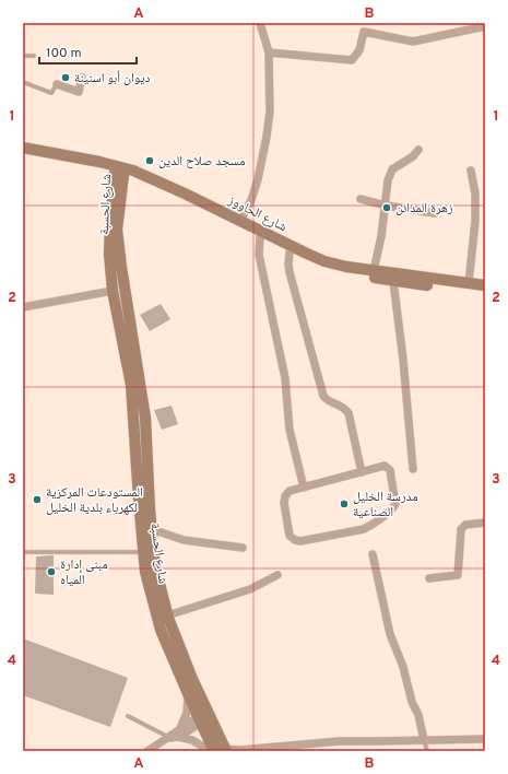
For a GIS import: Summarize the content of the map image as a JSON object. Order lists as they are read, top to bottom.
{
  "streets": {
    "main road": ["شارع الحسبة", "شارع الحاووز"]
  },
  "crossings": [
    ["شارع الحسبة", "شارع الحاووز"]
  ],
  "places": [
    "ديوان أبو اسنينة",
    "مسجد صلاح الدين",
    "زهرة المدائن",
    "المستودعات المركزية لكهرباء بلدية الخليل",
    "مدرسة الخليل الصناعية",
    "مبنى إدارة المياه"
  ],
  "scale_bar": "100 m",
  "grid": {
    "columns": ["A", "B"],
    "rows": [
      "1",
      "2",
      "3",
      "4"
    ]
  }
}
